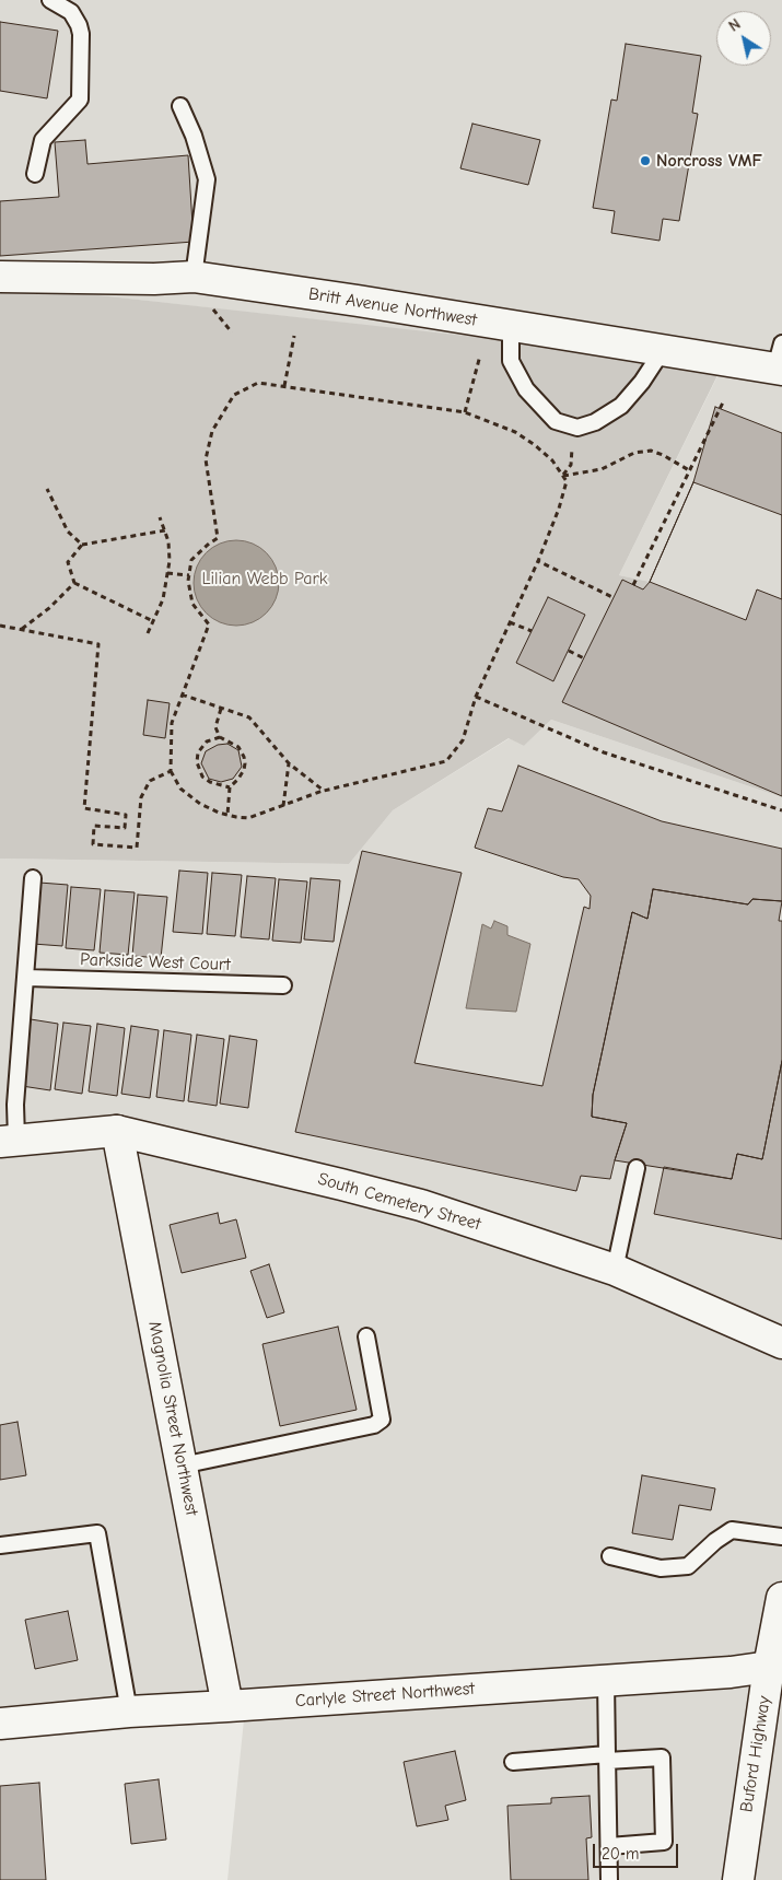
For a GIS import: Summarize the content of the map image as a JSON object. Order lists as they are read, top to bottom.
{
  "streets": {
    "street": [
      "Britt Avenue Northwest",
      "South Cemetery Street",
      "Magnolia Street Northwest",
      "Carlyle Street Northwest",
      "Buford Highway"
    ],
    "lane": ["Parkside West Court"]
  },
  "crossings": [
    ["South Cemetery Street", "Magnolia Street Northwest"],
    ["Magnolia Street Northwest", "Carlyle Street Northwest"],
    ["Carlyle Street Northwest", "Buford Highway"]
  ],
  "parks": ["Lilian Webb Park"],
  "places": ["Norcross VMF"],
  "scale_bar": "20 m",
  "north": "top left"
}
